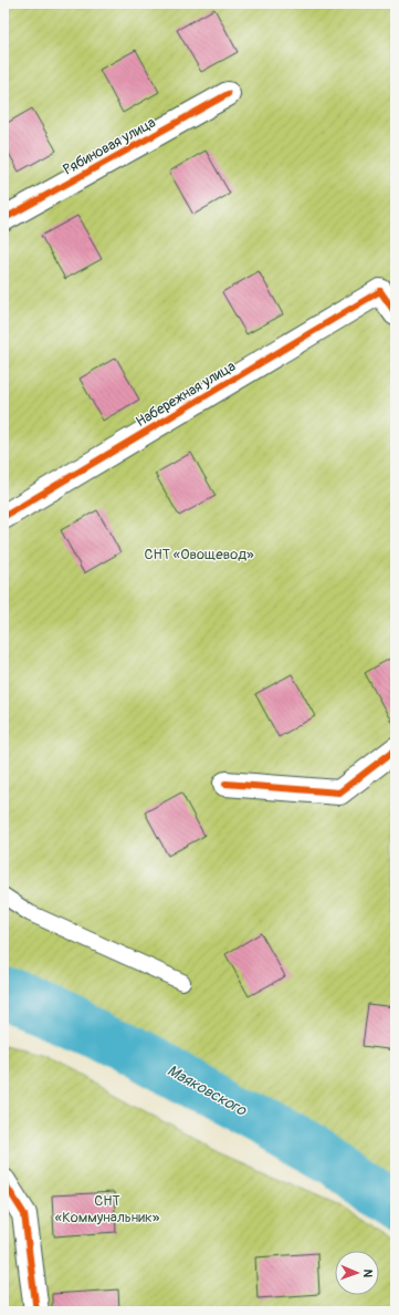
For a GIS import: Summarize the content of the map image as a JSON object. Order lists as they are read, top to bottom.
{
  "streets": {
    "street": ["Рябиновая улица", "Набережная улица"]
  },
  "water": ["Маяковского"],
  "parks": ["СНТ «Овощевод»", "СНТ «Коммунальник»"],
  "north": "right"
}
